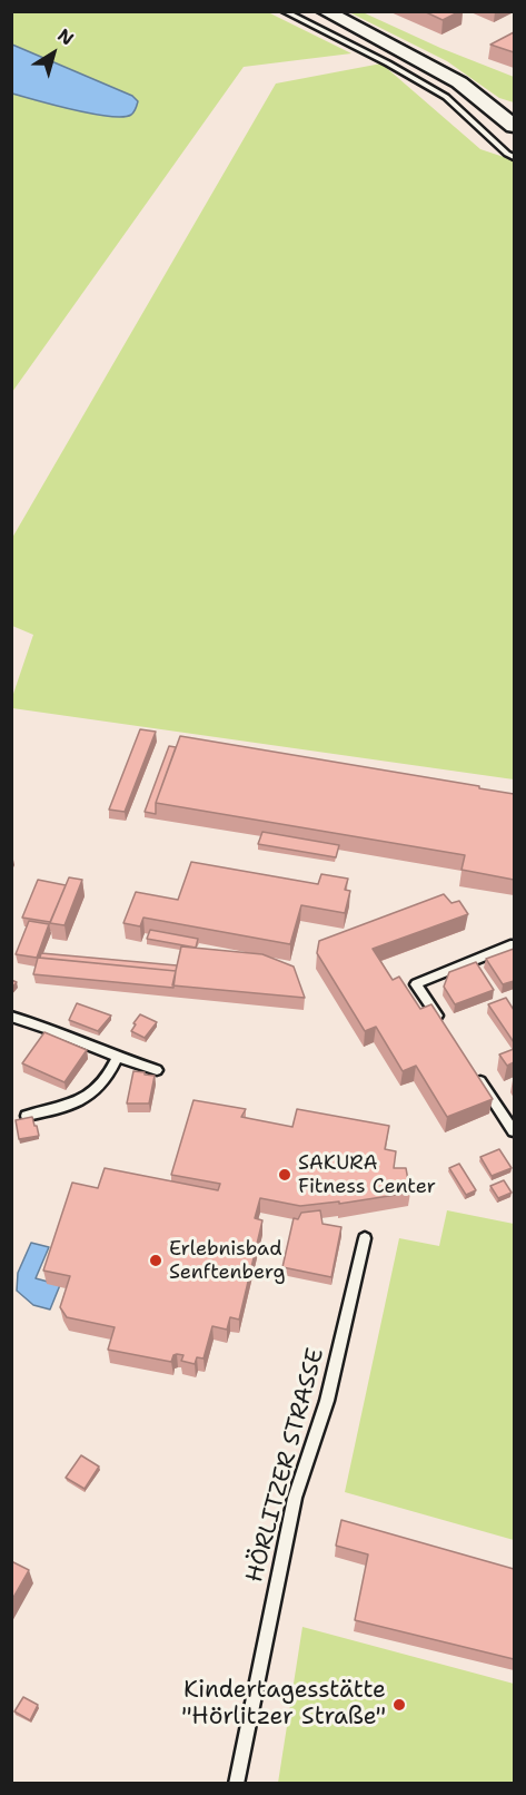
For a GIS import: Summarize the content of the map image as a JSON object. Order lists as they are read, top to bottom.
{
  "streets": {
    "lane": ["HÖRLITZER STRASSE"]
  },
  "places": ["SAKURA Fitness Center", "Erlebnisbad Senftenberg", "Kindertagesstätte \"Hörlitzer Straße\""],
  "north": "top right"
}
